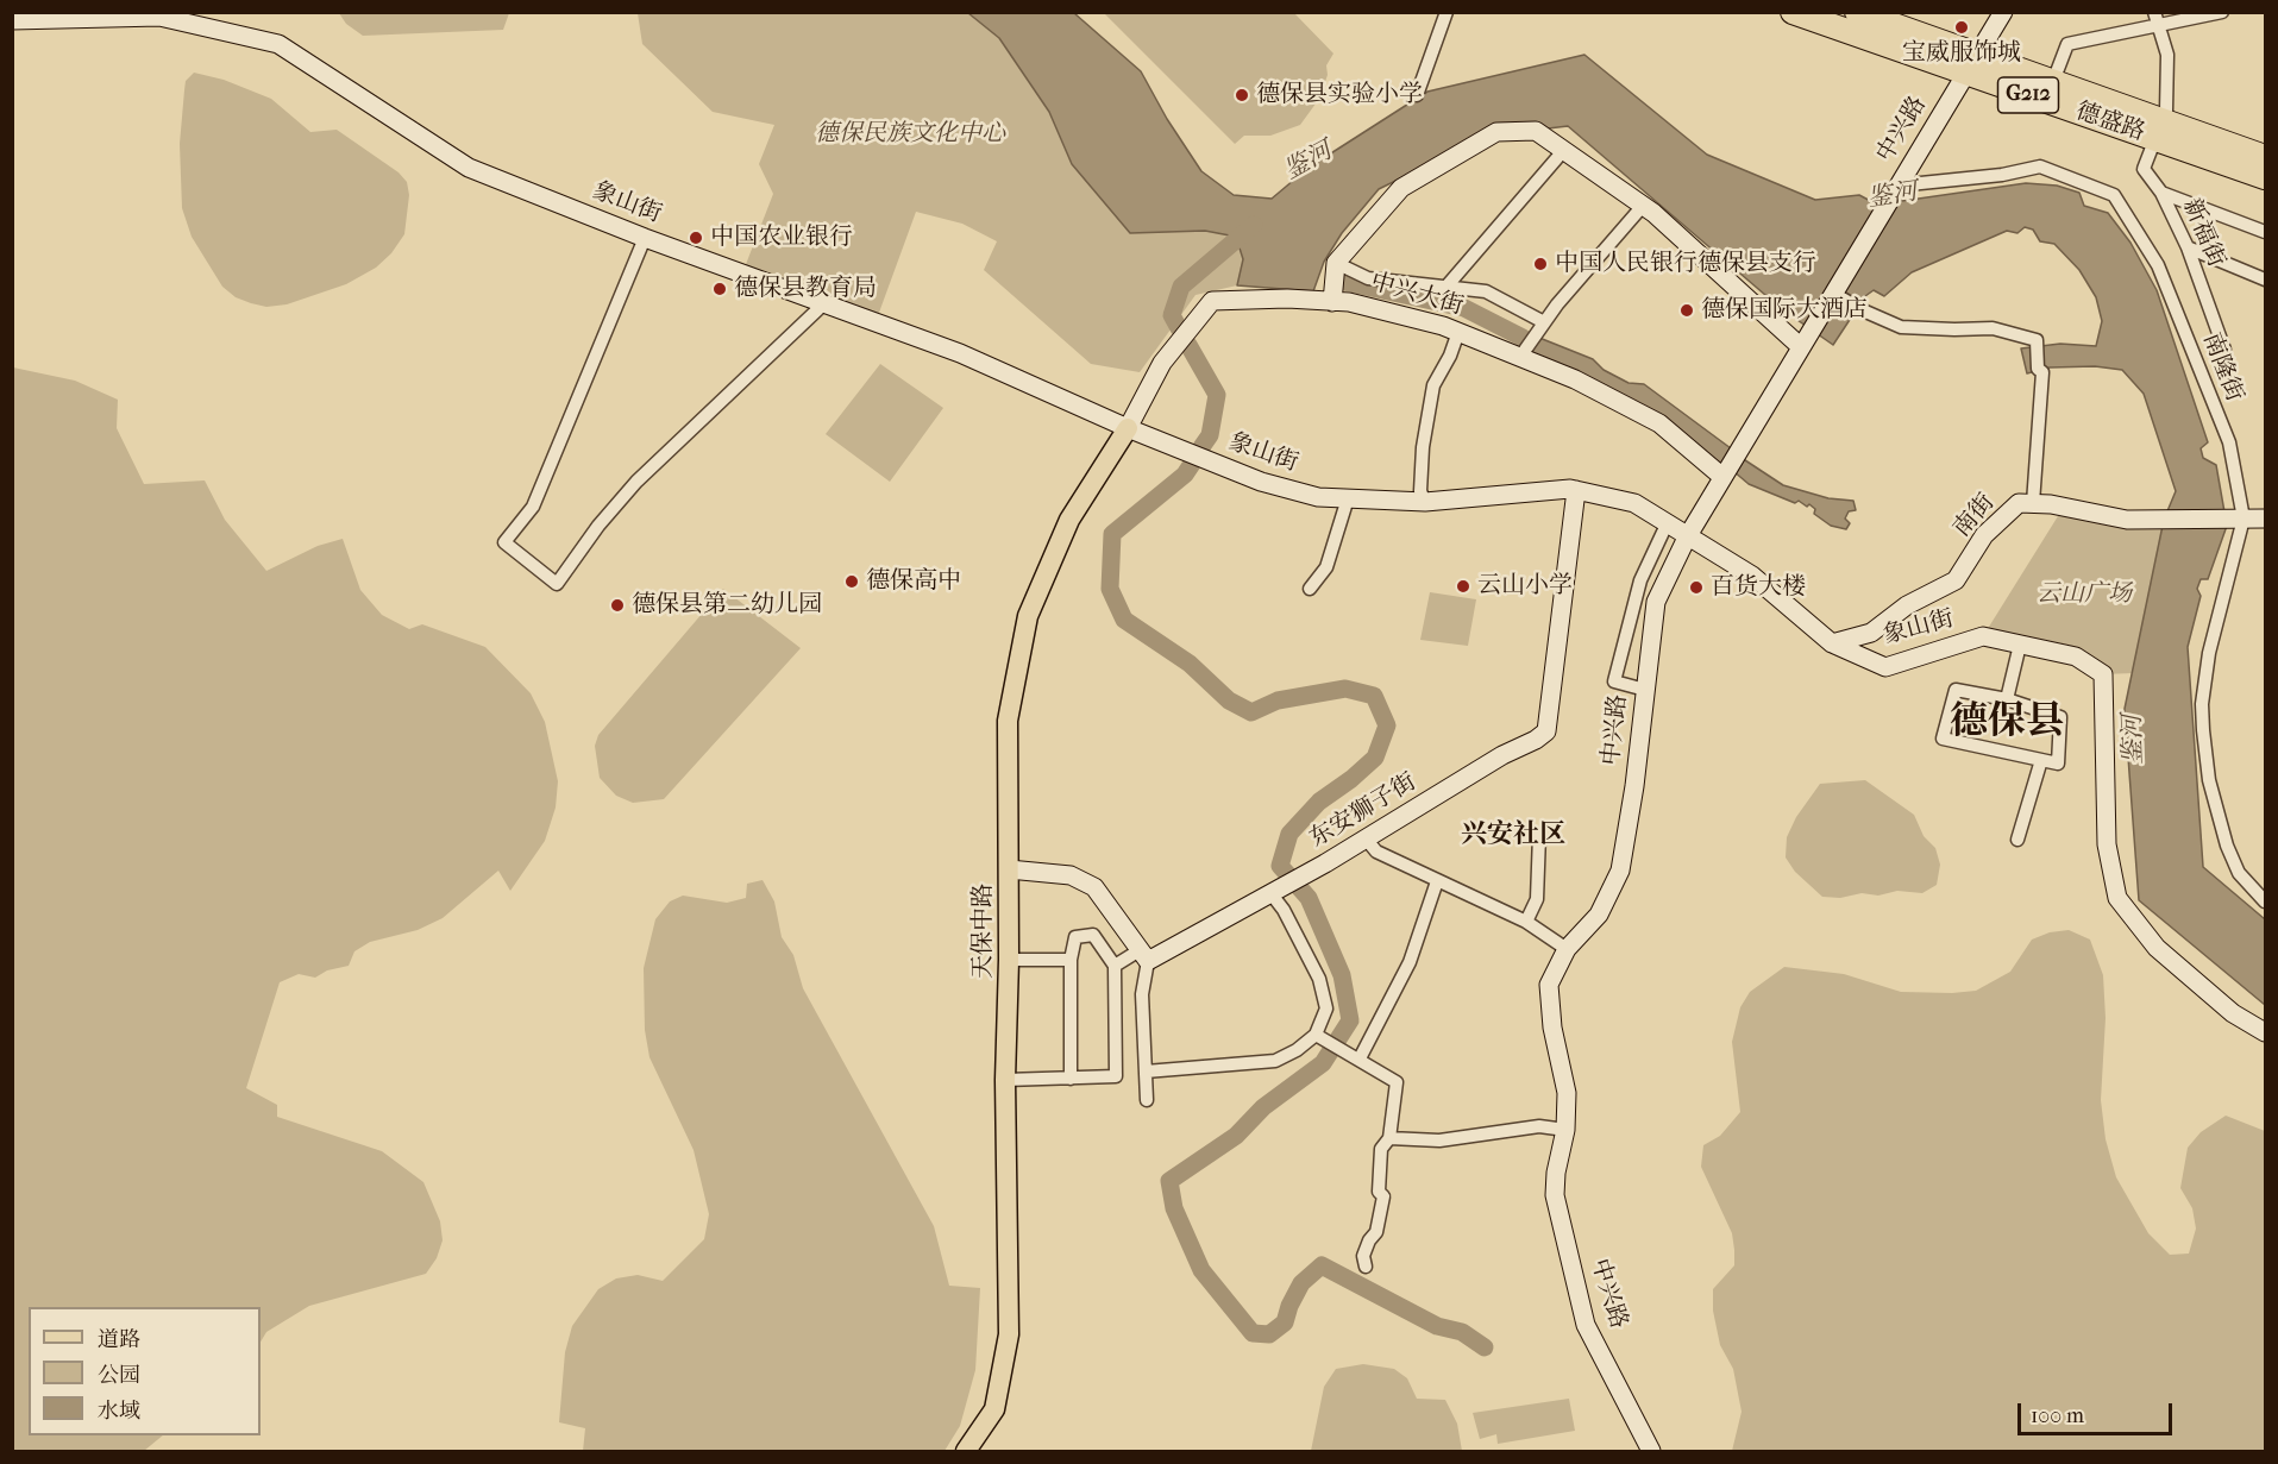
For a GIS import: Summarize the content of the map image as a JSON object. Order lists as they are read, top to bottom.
{
  "streets": {
    "highway": ["G212", "德盛路"],
    "main road": [
      "中兴路",
      "象山街",
      "中兴大街",
      "南街",
      "东安狮子街",
      "天保中路"
    ],
    "street": ["新福街", "南隆街"]
  },
  "crossings": [
    ["G212", "德盛路"],
    ["G212", "中兴路"],
    ["G212", "新福街"],
    ["德盛路", "中兴路"],
    ["德盛路", "新福街"],
    ["中兴路", "象山街"],
    ["中兴路", "中兴大街"],
    ["中兴路", "南隆街"],
    ["象山街", "中兴大街"],
    ["象山街", "南街"],
    ["象山街", "东安狮子街"],
    ["象山街", "天保中路"],
    ["中兴大街", "天保中路"],
    ["南隆街", "南街"]
  ],
  "districts": ["德保县", "兴安社区"],
  "water": ["鉴河"],
  "parks": ["德保民族文化中心", "云山广场"],
  "places": [
    "宝威服饰城",
    "德保县实验小学",
    "中国农业银行",
    "中国人民银行德保县支行",
    "德保县教育局",
    "德保国际大酒店",
    "德保高中",
    "云山小学",
    "百货大楼",
    "德保县第二幼儿园"
  ],
  "legend": ["道路", "公园", "水域"],
  "scale_bar": "100 m"
}
